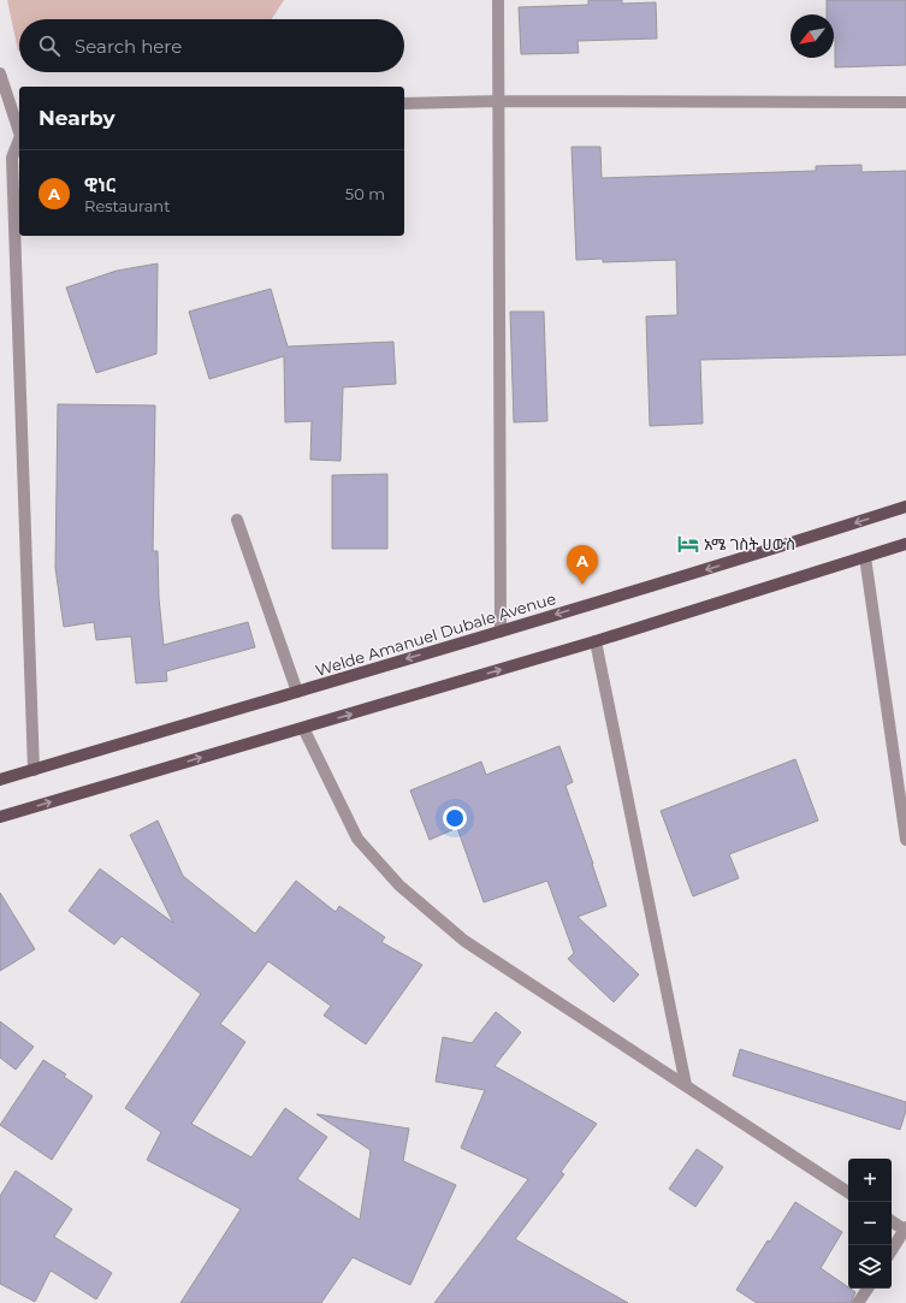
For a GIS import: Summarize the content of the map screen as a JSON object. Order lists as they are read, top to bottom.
{
  "streets": {
    "main road": ["Welde Amanuel Dubale Avenue"]
  },
  "places": {
    "hotel": ["አሜ ገስት ሀውስ"]
  },
  "north": "bottom left",
  "page": {
    "search": "Search here",
    "heading": "Nearby",
    "list": [
      {
        "mark": "A",
        "name": "ዊነር",
        "note": "Restaurant",
        "value": "50 m"
      }
    ],
    "pins": "A",
    "map_buttons": ["+", "−"]
  }
}
